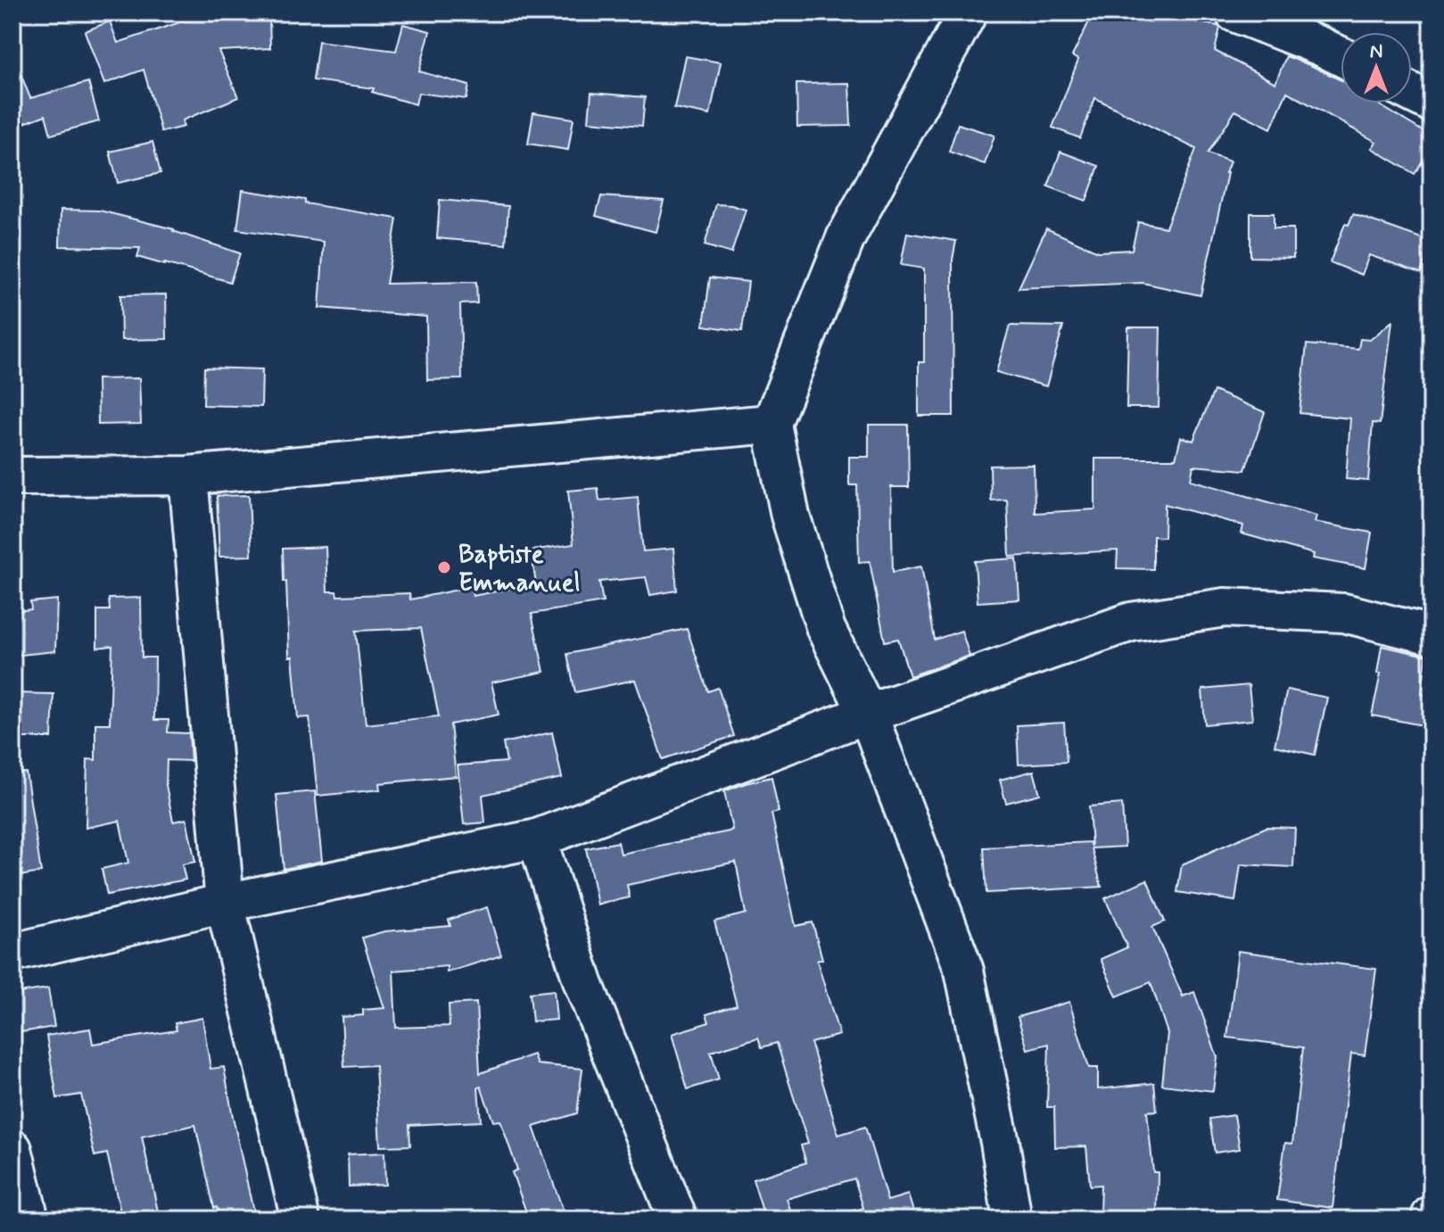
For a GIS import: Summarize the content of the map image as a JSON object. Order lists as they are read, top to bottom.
{
  "places": ["Baptiste Emmanuel"],
  "north": "top"
}
